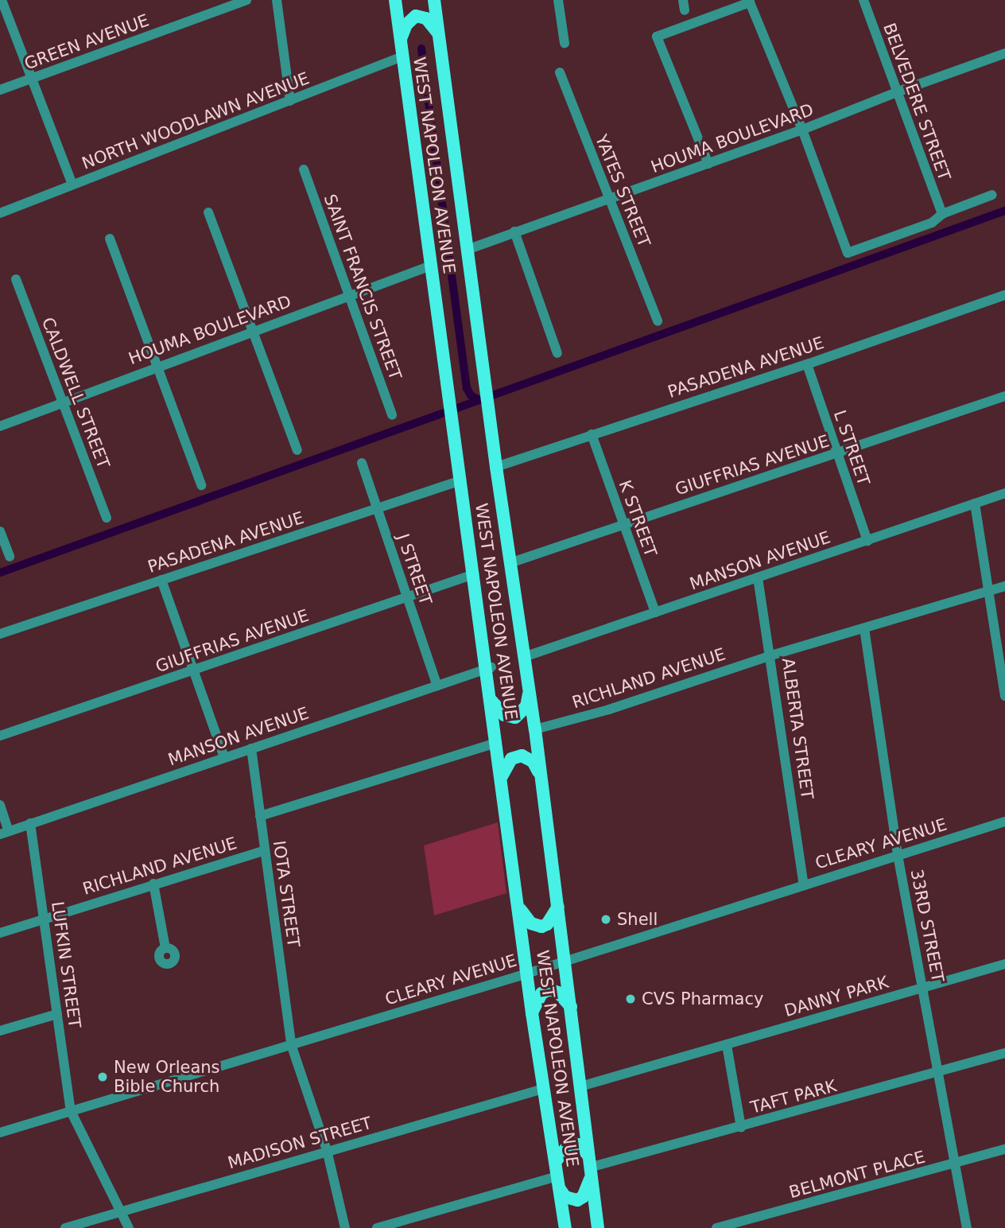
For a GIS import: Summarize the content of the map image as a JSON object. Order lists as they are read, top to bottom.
{
  "streets": {
    "main road": ["WEST NAPOLEON AVENUE"],
    "street": [
      "GREEN AVENUE",
      "BELVEDERE STREET",
      "NORTH WOODLAWN AVENUE",
      "HOUMA BOULEVARD",
      "YATES STREET",
      "SAINT FRANCIS STREET",
      "PASADENA AVENUE",
      "CALDWELL STREET",
      "L STREET",
      "GIUFFRIAS AVENUE",
      "K STREET",
      "MANSON AVENUE",
      "J STREET",
      "RICHLAND AVENUE",
      "ALBERTA STREET",
      "CLEARY AVENUE",
      "IOTA STREET",
      "33RD STREET",
      "LUFKIN STREET",
      "DANNY PARK",
      "TAFT PARK",
      "MADISON STREET",
      "BELMONT PLACE"
    ]
  },
  "crossings": [
    ["BELVEDERE STREET", "HOUMA BOULEVARD"],
    ["NORTH WOODLAWN AVENUE", "WEST NAPOLEON AVENUE"],
    ["HOUMA BOULEVARD", "WEST NAPOLEON AVENUE"],
    ["HOUMA BOULEVARD", "YATES STREET"],
    ["HOUMA BOULEVARD", "SAINT FRANCIS STREET"],
    ["HOUMA BOULEVARD", "CALDWELL STREET"],
    ["WEST NAPOLEON AVENUE", "PASADENA AVENUE"],
    ["WEST NAPOLEON AVENUE", "GIUFFRIAS AVENUE"],
    ["WEST NAPOLEON AVENUE", "MANSON AVENUE"],
    ["WEST NAPOLEON AVENUE", "RICHLAND AVENUE"],
    ["WEST NAPOLEON AVENUE", "CLEARY AVENUE"],
    ["WEST NAPOLEON AVENUE", "DANNY PARK"],
    ["WEST NAPOLEON AVENUE", "TAFT PARK"],
    ["WEST NAPOLEON AVENUE", "MADISON STREET"],
    ["PASADENA AVENUE", "L STREET"],
    ["PASADENA AVENUE", "K STREET"],
    ["PASADENA AVENUE", "J STREET"],
    ["L STREET", "GIUFFRIAS AVENUE"],
    ["L STREET", "MANSON AVENUE"],
    ["GIUFFRIAS AVENUE", "K STREET"],
    ["GIUFFRIAS AVENUE", "J STREET"],
    ["K STREET", "MANSON AVENUE"],
    ["MANSON AVENUE", "J STREET"],
    ["MANSON AVENUE", "ALBERTA STREET"],
    ["MANSON AVENUE", "IOTA STREET"],
    ["MANSON AVENUE", "LUFKIN STREET"],
    ["RICHLAND AVENUE", "ALBERTA STREET"],
    ["RICHLAND AVENUE", "IOTA STREET"],
    ["RICHLAND AVENUE", "33RD STREET"],
    ["RICHLAND AVENUE", "LUFKIN STREET"],
    ["ALBERTA STREET", "CLEARY AVENUE"],
    ["CLEARY AVENUE", "IOTA STREET"],
    ["CLEARY AVENUE", "33RD STREET"],
    ["CLEARY AVENUE", "LUFKIN STREET"],
    ["IOTA STREET", "MADISON STREET"],
    ["33RD STREET", "DANNY PARK"],
    ["33RD STREET", "TAFT PARK"],
    ["33RD STREET", "BELMONT PLACE"],
    ["LUFKIN STREET", "MADISON STREET"]
  ],
  "places": ["Shell", "CVS Pharmacy", "New Orleans Bible Church"]
}
